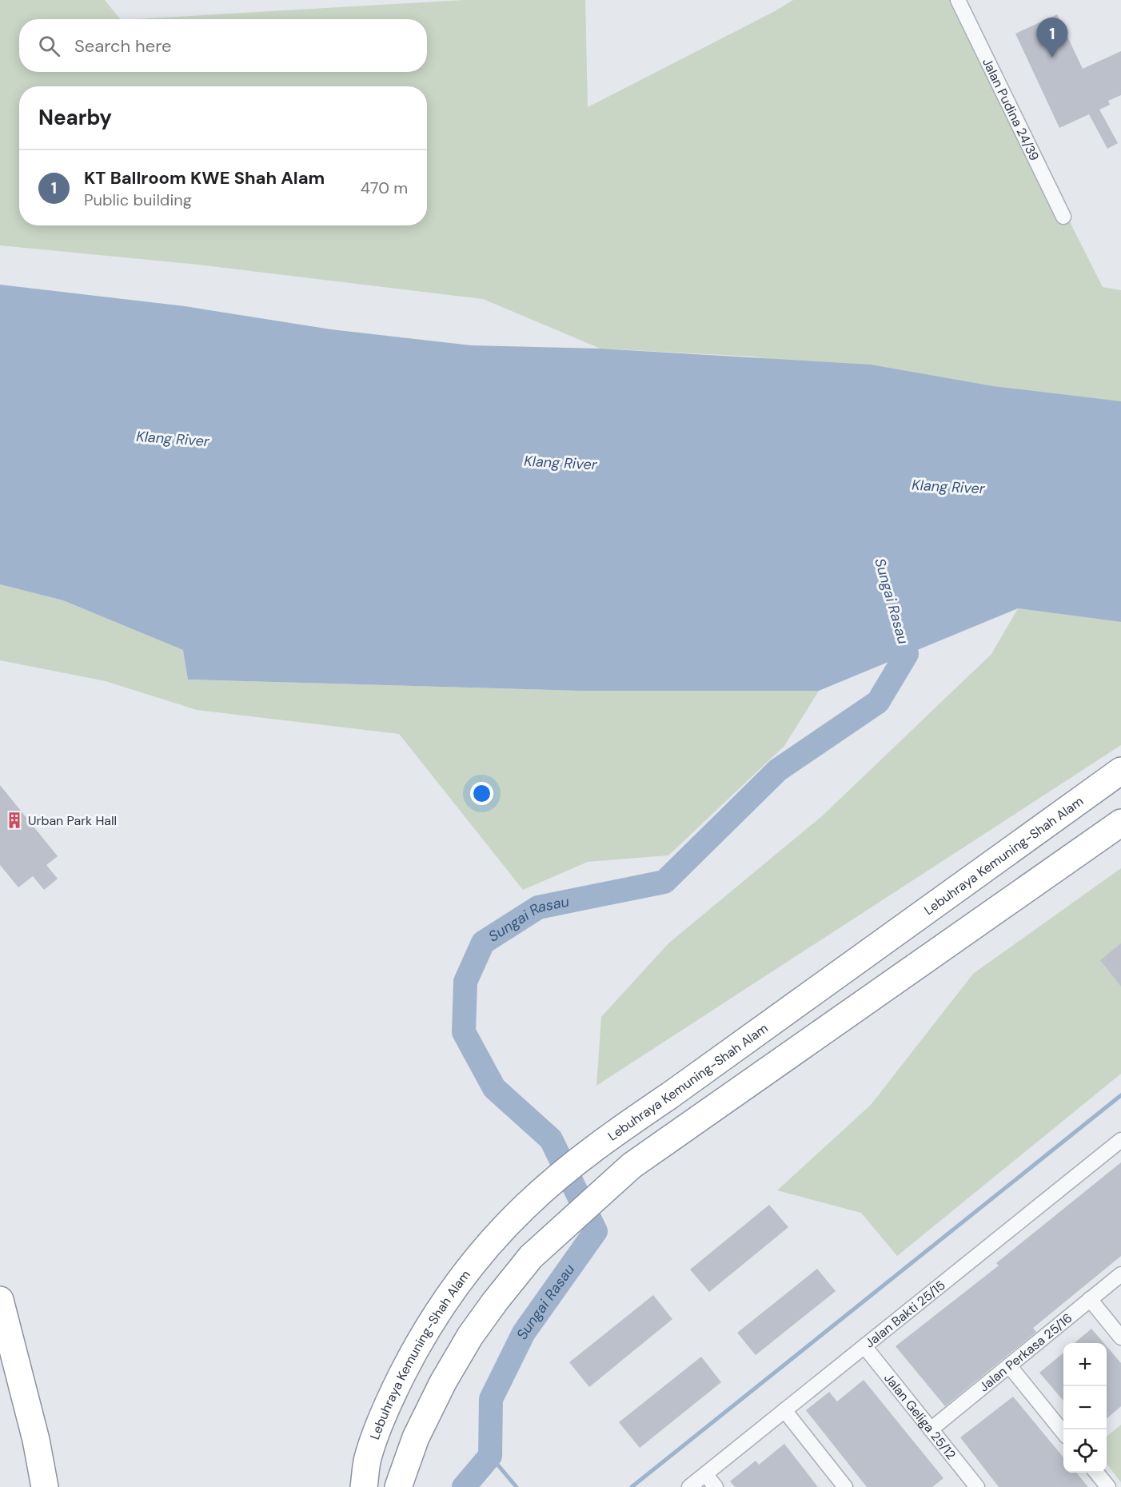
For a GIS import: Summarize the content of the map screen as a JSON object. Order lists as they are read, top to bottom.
{
  "streets": {
    "highway": ["Lebuhraya Kemuning-Shah Alam"],
    "street": [
      "Jalan Pudina 24/39",
      "Jalan Bakti 25/15",
      "Jalan Perkasa 25/16",
      "Jalan Geliga 25/12"
    ]
  },
  "crossings": [
    ["Jalan Bakti 25/15", "Jalan Geliga 25/12"],
    ["Jalan Perkasa 25/16", "Jalan Geliga 25/12"]
  ],
  "water": ["Klang River", "Sungai Rasau"],
  "places": {
    "building": ["Urban Park Hall"]
  },
  "page": {
    "pins": "1",
    "search": "Search here",
    "heading": "Nearby",
    "list": [
      {
        "mark": "1",
        "name": "KT Ballroom KWE Shah Alam",
        "note": "Public building",
        "value": "470 m"
      }
    ],
    "map_buttons": ["+", "−"]
  }
}
